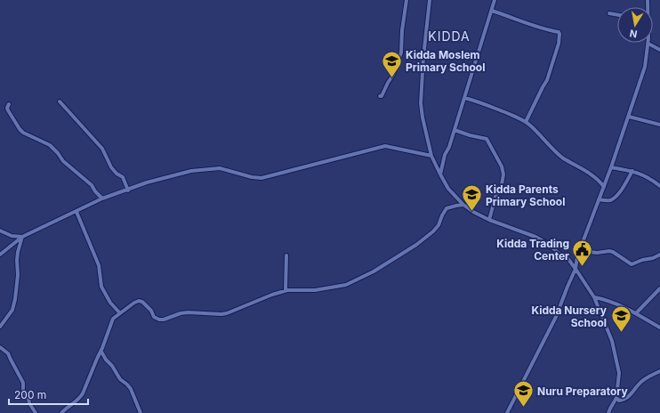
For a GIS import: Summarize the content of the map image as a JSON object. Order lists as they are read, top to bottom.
{
  "districts": ["KIDDA"],
  "places": {
    "school or university": [
      "Kidda Moslem Primary School",
      "Kidda Parents Primary School",
      "Kidda Nursery School",
      "Nuru Preparatory"
    ],
    "public building": ["Kidda Trading Center"]
  },
  "scale_bar": "200 m",
  "north": "bottom"
}
